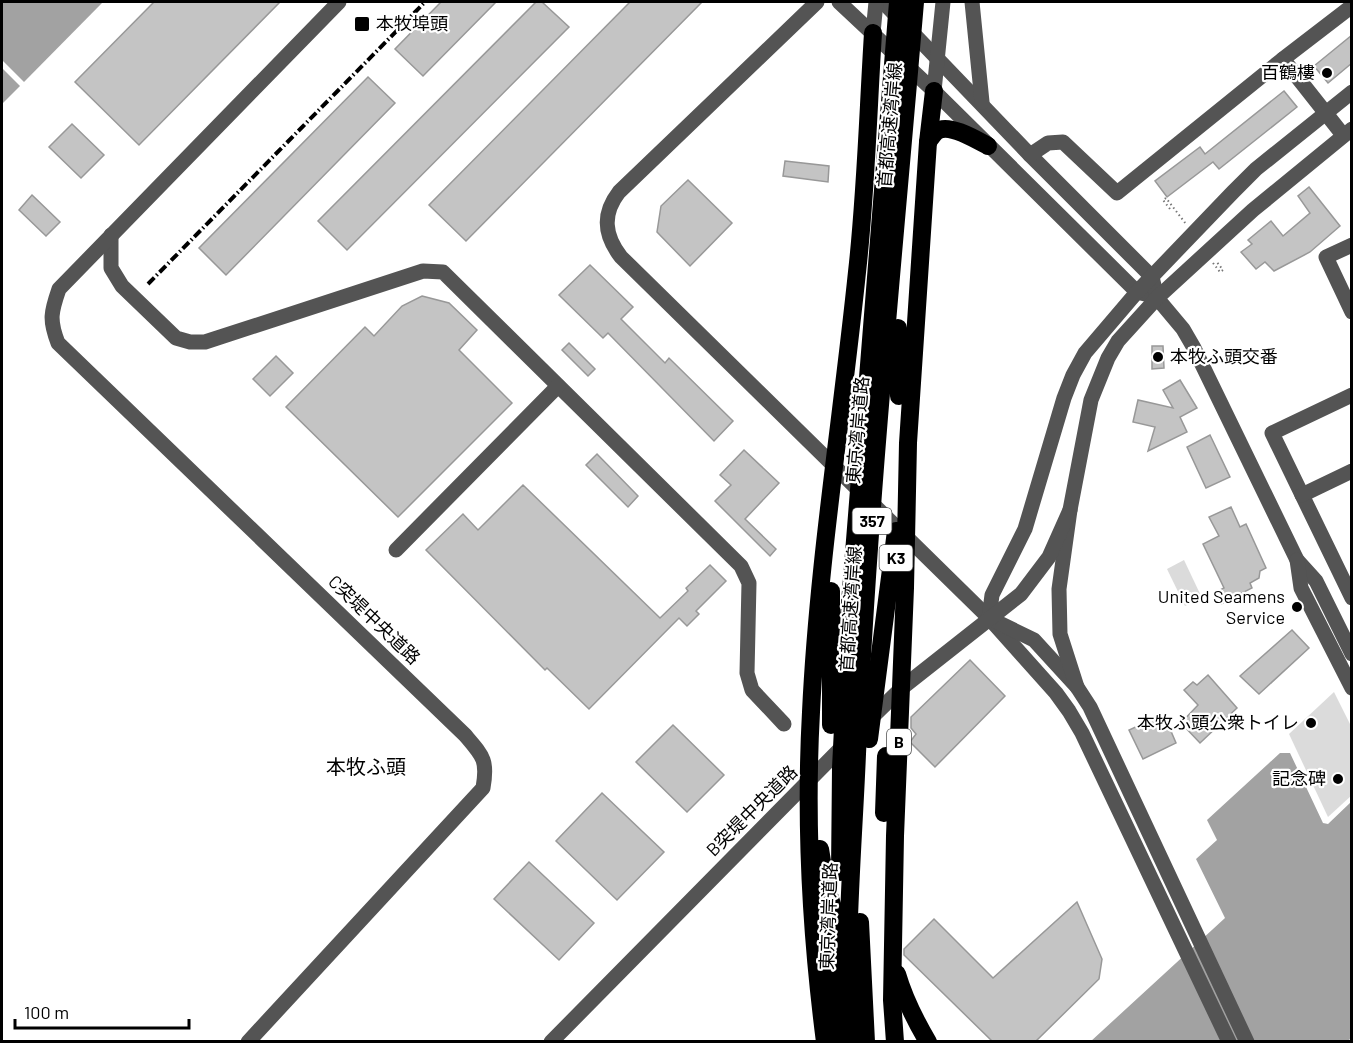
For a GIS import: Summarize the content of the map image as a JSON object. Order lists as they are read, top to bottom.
{
  "streets": {
    "highway": [
      "首都高速湾岸線",
      "東京湾岸道路",
      "357",
      "K3",
      "B"
    ],
    "street": ["C突堤中央道路", "B突堤中央道路"]
  },
  "crossings": [
    ["首都高速湾岸線", "東京湾岸道路"],
    ["首都高速湾岸線", "K3"]
  ],
  "districts": ["本牧ふ頭"],
  "places": {
    "transit": ["本牧埠頭"],
    "other": [
      "百鶴樓",
      "本牧ふ頭交番",
      "United Seamens Service",
      "本牧ふ頭公衆トイレ",
      "記念碑"
    ]
  },
  "scale_bar": "100 m"
}
